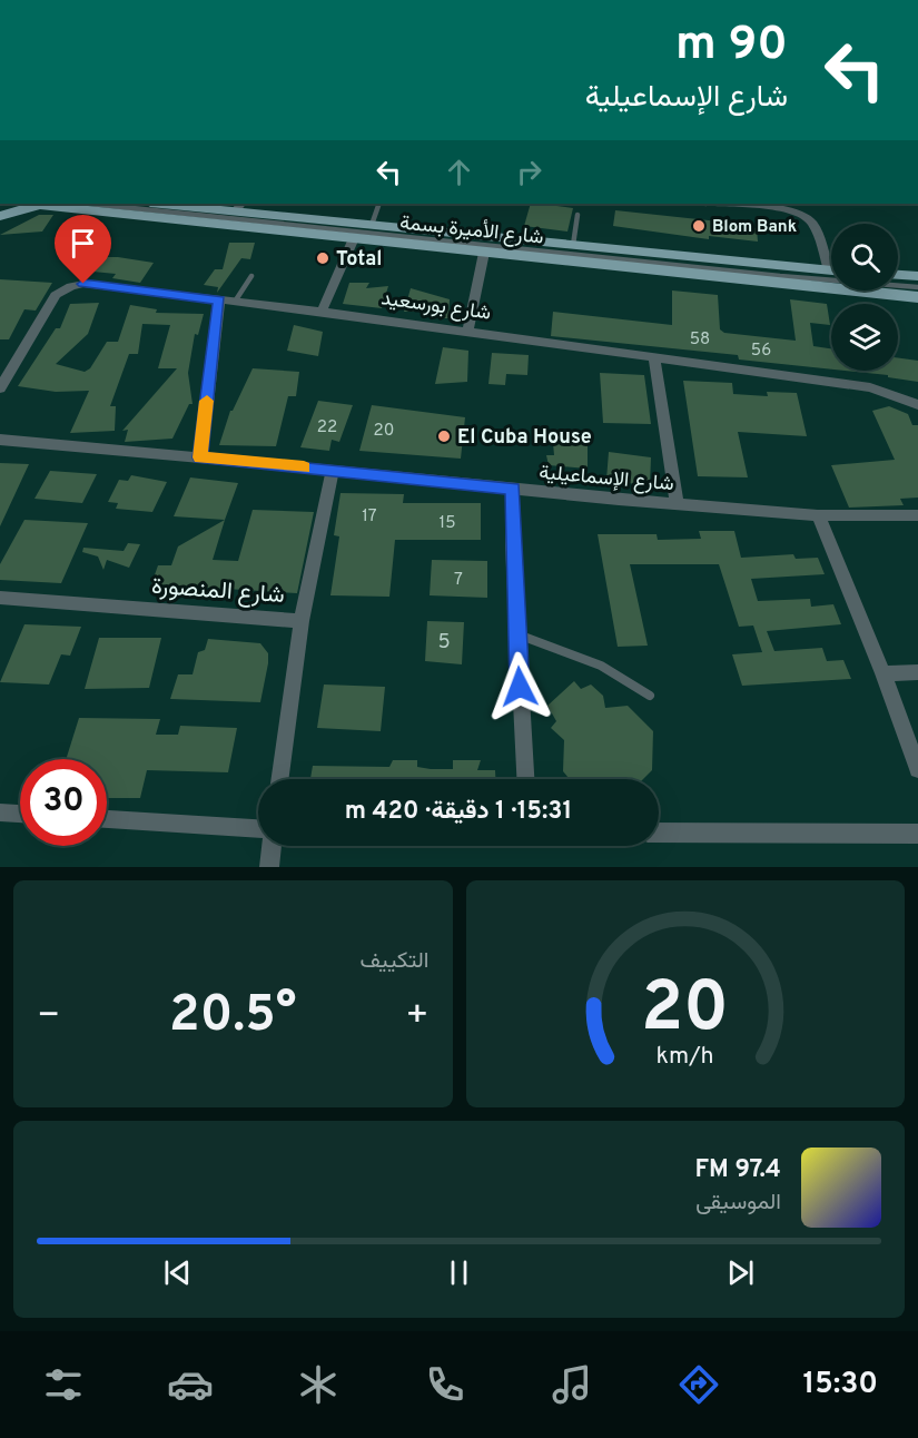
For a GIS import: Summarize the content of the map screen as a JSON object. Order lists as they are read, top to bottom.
{
  "streets": {
    "main road": ["شارع الأميرة بسمة"],
    "street": ["شارع بورسعيد", "شارع الإسماعيلية", "شارع المنصورة"]
  },
  "places": ["Blom Bank", "Total", "El Cuba House"],
  "house_numbers": [
    "58",
    "56",
    "22",
    "20",
    "17",
    "15",
    "7",
    "5"
  ],
  "page": {
    "turn": ["90 m", "شارع الإسماعيلية"],
    "limit": "30",
    "trip": "15:31 · 1 دقيقة · 420 m",
    "tile": "التكييف",
    "heat": ["−", "20.5°", "+"],
    "song": ["97.4 FM", "الموسيقى"],
    "tabs": "15:30",
    "gauge": ["20", "km/h"]
  }
}
